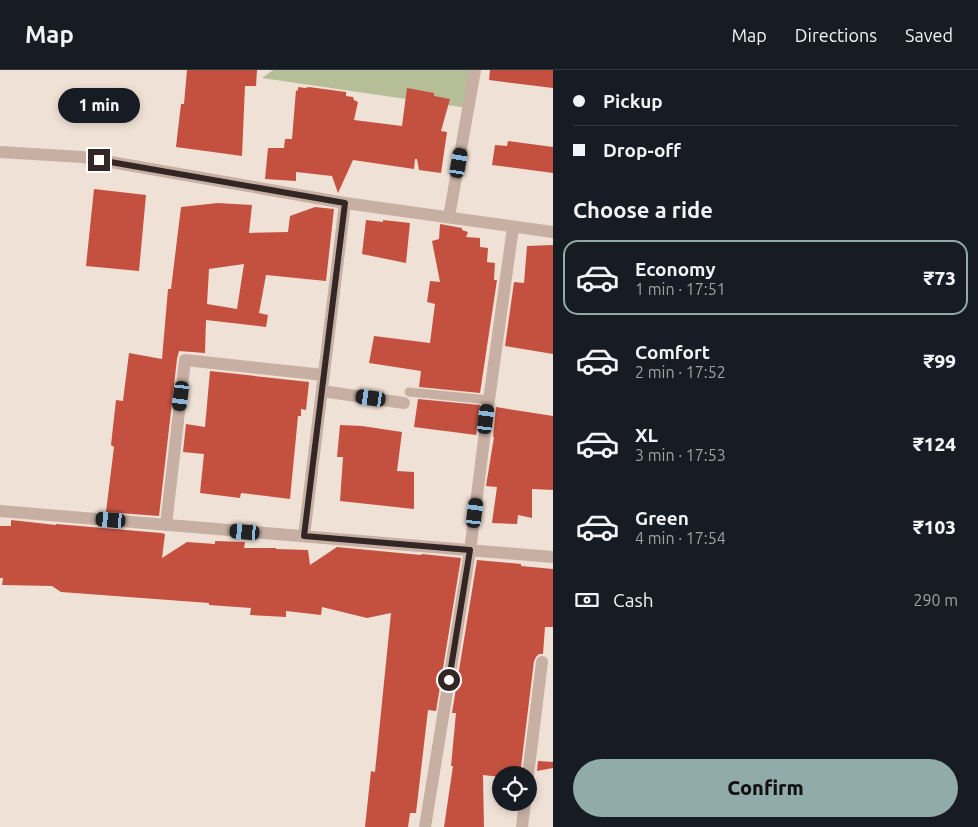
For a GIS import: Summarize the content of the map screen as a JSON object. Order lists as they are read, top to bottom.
{
  "page": {
    "header": "Map",
    "nav": ["Map", "Directions", "Saved"],
    "banner": ["Pickup", "Drop-off"],
    "bubble": "1 min",
    "heading": "Choose a ride",
    "list": [
      {
        "name": "Economy",
        "note": "1 min · 17:51",
        "value": "₹73"
      },
      {
        "name": "Comfort",
        "note": "2 min · 17:52",
        "value": "₹99"
      },
      {
        "name": "XL",
        "note": "3 min · 17:53",
        "value": "₹124"
      },
      {
        "name": "Green",
        "note": "4 min · 17:54",
        "value": "₹103"
      }
    ],
    "pay": ["Cash", "290 m"],
    "buttons": "Confirm"
  }
}
